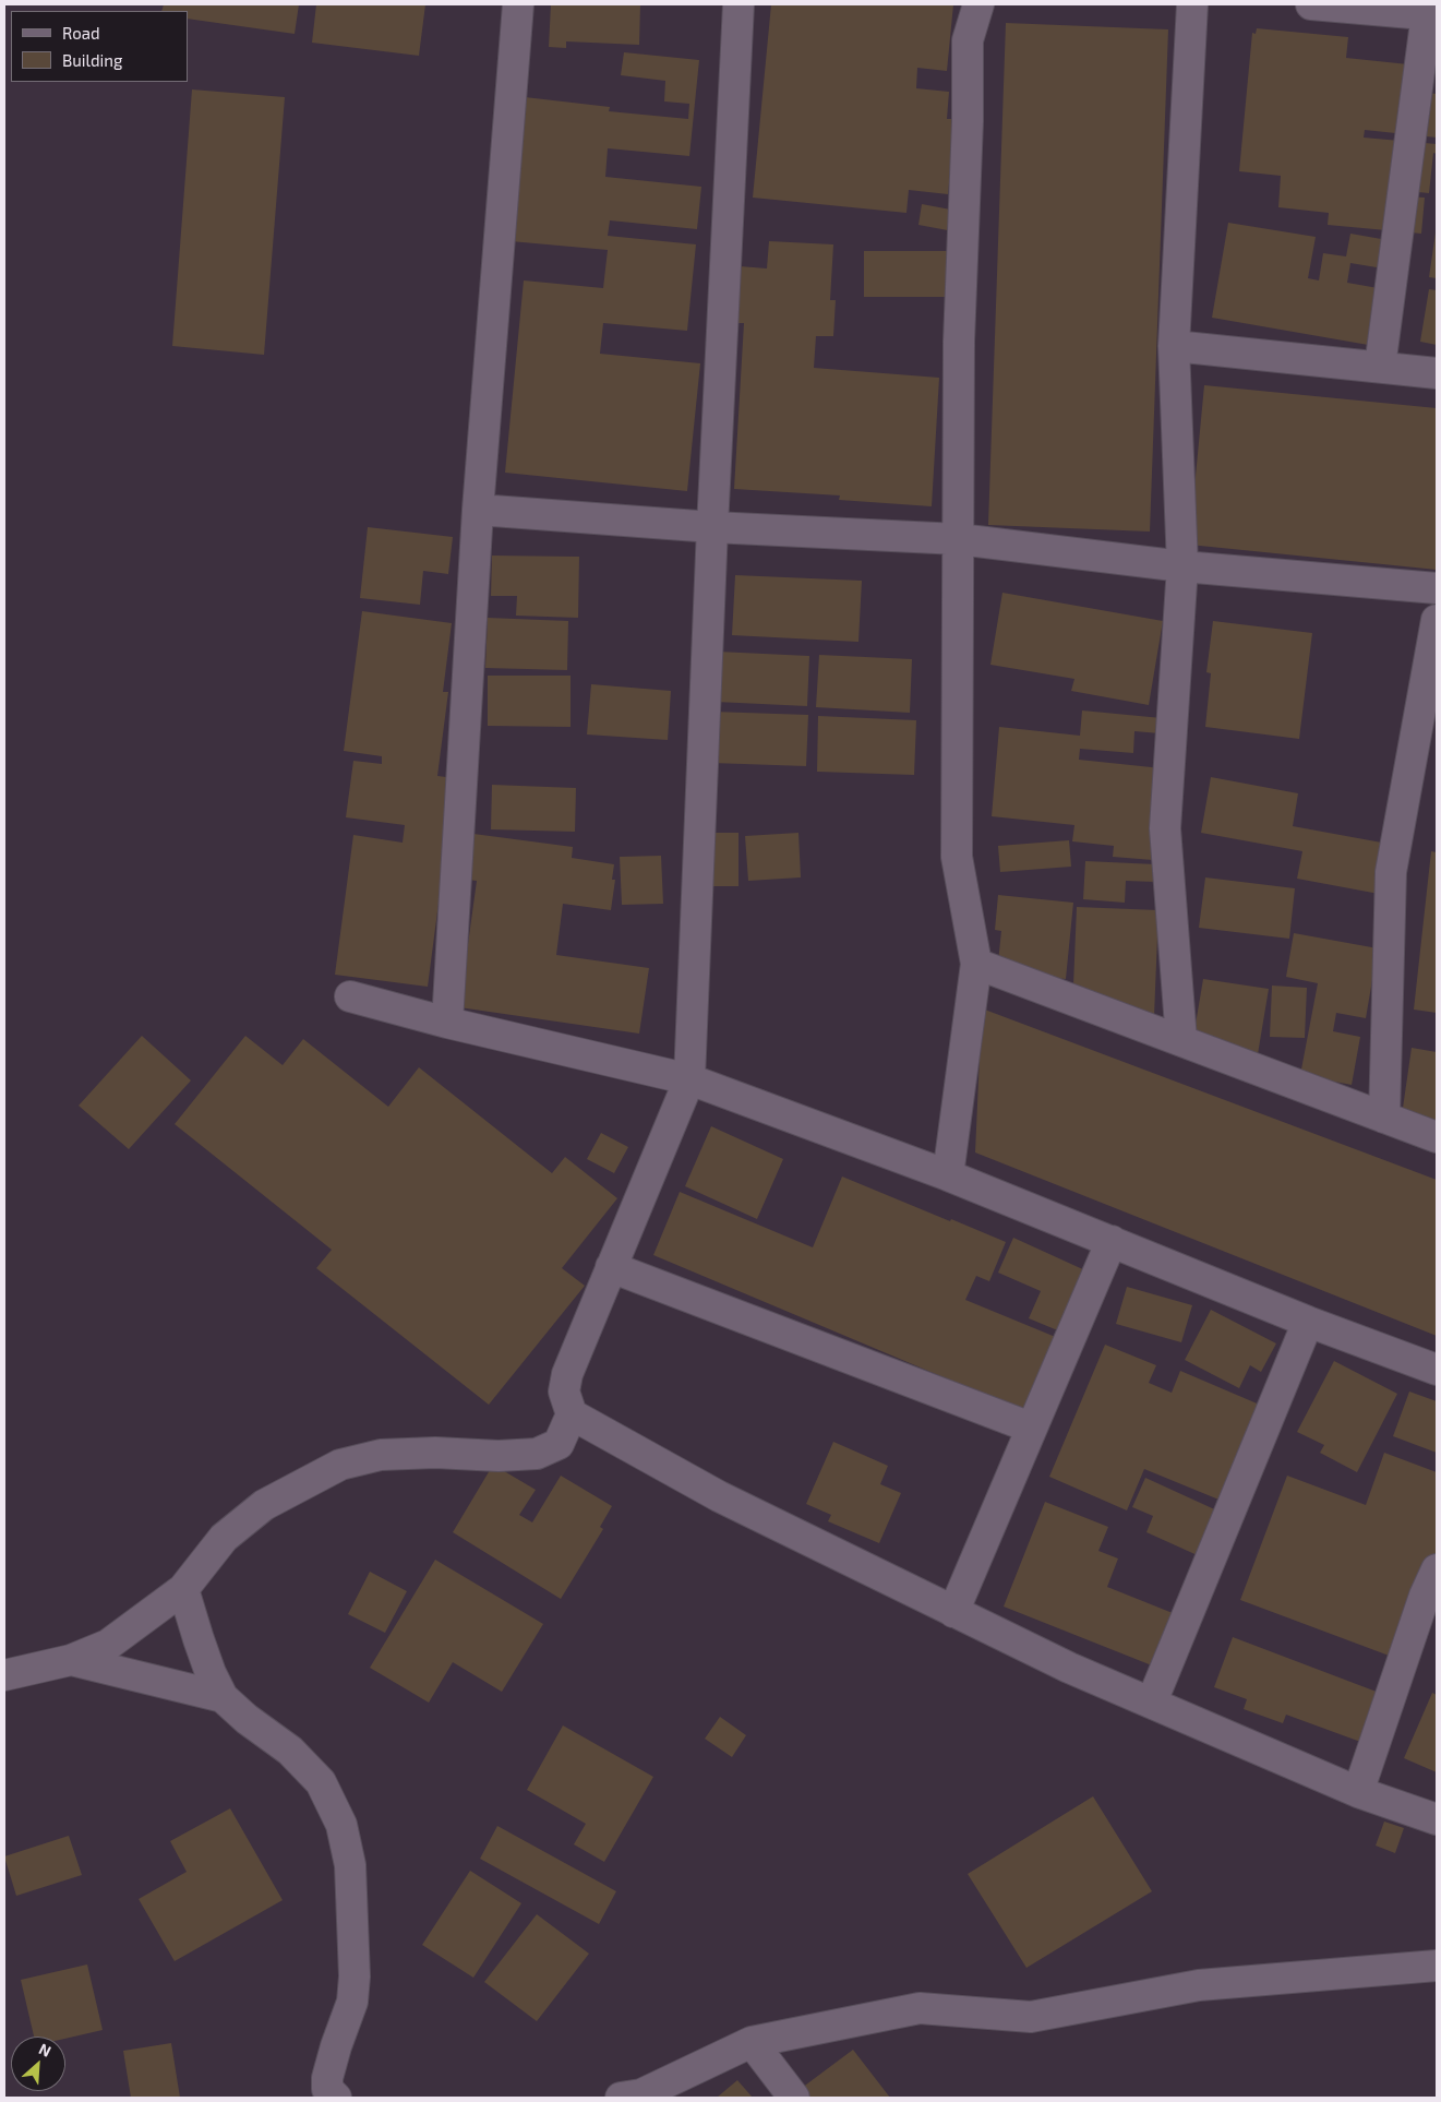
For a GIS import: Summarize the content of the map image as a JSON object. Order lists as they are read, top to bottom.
{
  "legend": ["Road", "Building"],
  "north": "top right"
}
